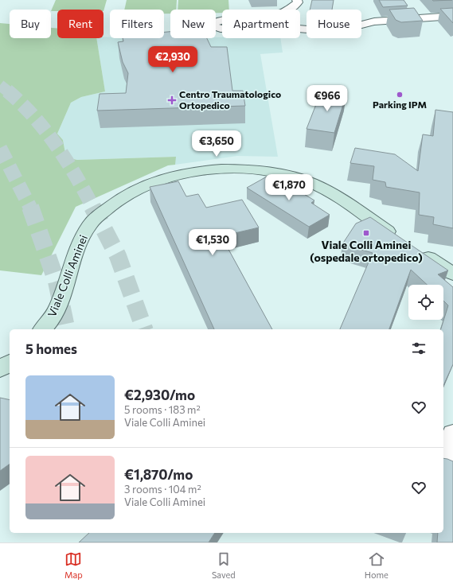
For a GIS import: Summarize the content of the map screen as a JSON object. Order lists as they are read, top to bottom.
{
  "streets": {
    "main road": ["Viale Colli Aminei"]
  },
  "places": {
    "other": ["Parking IPM"],
    "health": ["Centro Traumatologico Ortopedico"],
    "transit": ["Viale Colli Aminei (ospedale ortopedico)"]
  },
  "page": {
    "chip": [
      "Buy",
      "Rent",
      "Filters",
      "New",
      "Apartment",
      "House"
    ],
    "price": [
      "€2,930",
      "€966",
      "€3,650",
      "€1,870",
      "€1,530"
    ],
    "heading": "5 homes",
    "list": [
      {
        "name": "€2,930/mo",
        "note": "5 rooms · 183 m² · Viale Colli Aminei"
      },
      {
        "name": "€1,870/mo",
        "note": "3 rooms · 104 m² · Viale Colli Aminei"
      }
    ],
    "tabs": ["Map", "Saved", "Home"]
  }
}
